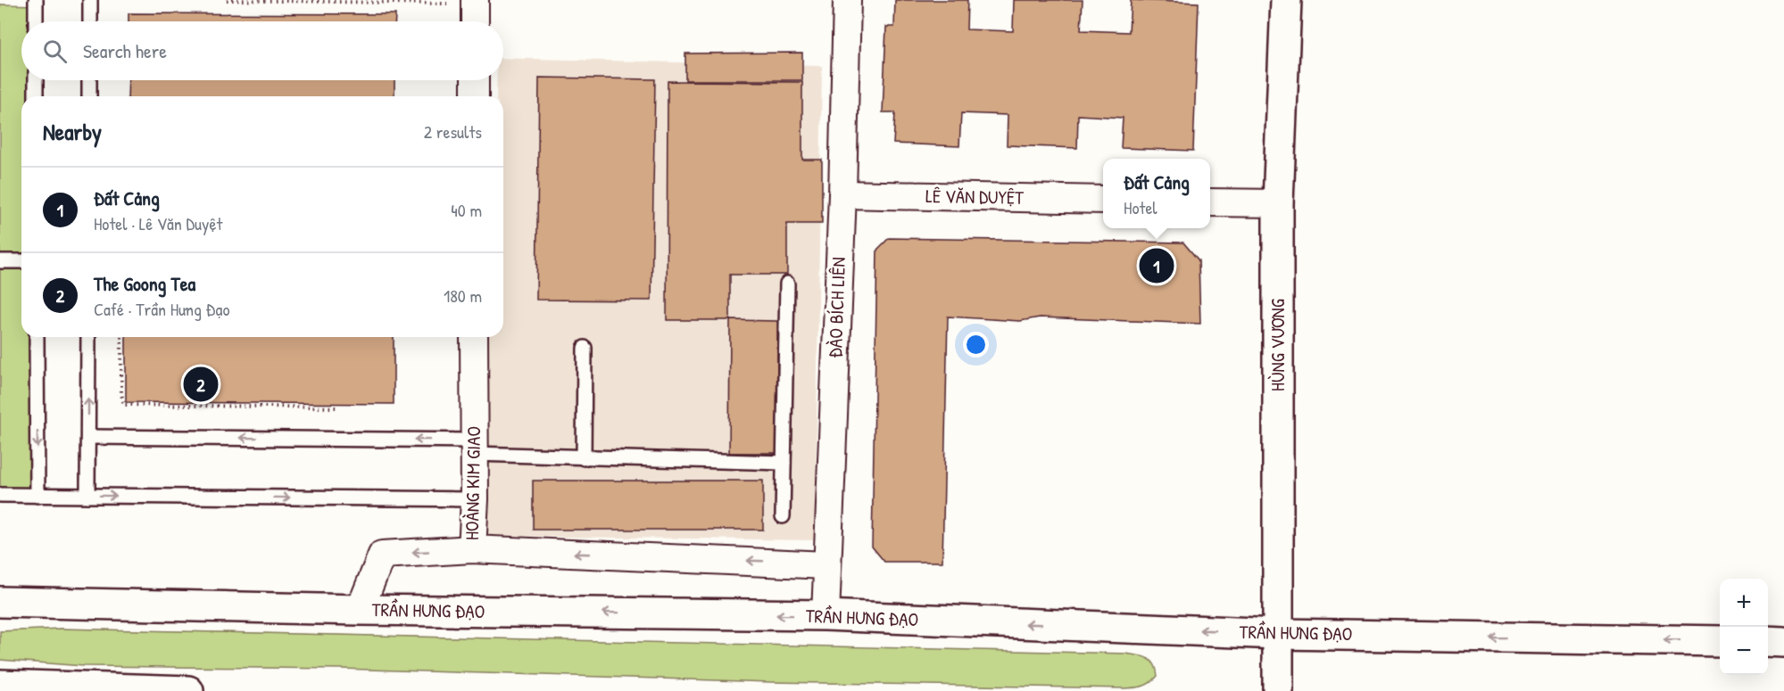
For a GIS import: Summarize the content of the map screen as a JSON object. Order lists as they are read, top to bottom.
{
  "streets": {
    "street": [
      "LÊ VĂN DUYỆT",
      "ĐÀO BÍCH LIÊN",
      "HÙNG VƯƠNG",
      "HOÀNG KIM GIAO",
      "TRẦN HƯNG ĐẠO"
    ]
  },
  "crossings": [
    ["LÊ VĂN DUYỆT", "ĐÀO BÍCH LIÊN"],
    ["ĐÀO BÍCH LIÊN", "TRẦN HƯNG ĐẠO"],
    ["HÙNG VƯƠNG", "TRẦN HƯNG ĐẠO"],
    ["HOÀNG KIM GIAO", "TRẦN HƯNG ĐẠO"]
  ],
  "one_way": ["HOÀNG KIM GIAO", "TRẦN HƯNG ĐẠO"],
  "page": {
    "search": "Search here",
    "heading": ["Nearby", "2 results"],
    "popup": ["Đất Cảng", "Hotel"],
    "list": [
      {
        "mark": "1",
        "name": "Đất Cảng",
        "note": "Hotel · Lê Văn Duyệt",
        "value": "40 m"
      },
      {
        "mark": "2",
        "name": "The Goong Tea",
        "note": "Café · Trần Hưng Đạo",
        "value": "180 m"
      }
    ],
    "pins": ["1", "2"],
    "map_buttons": ["+", "−"]
  }
}
